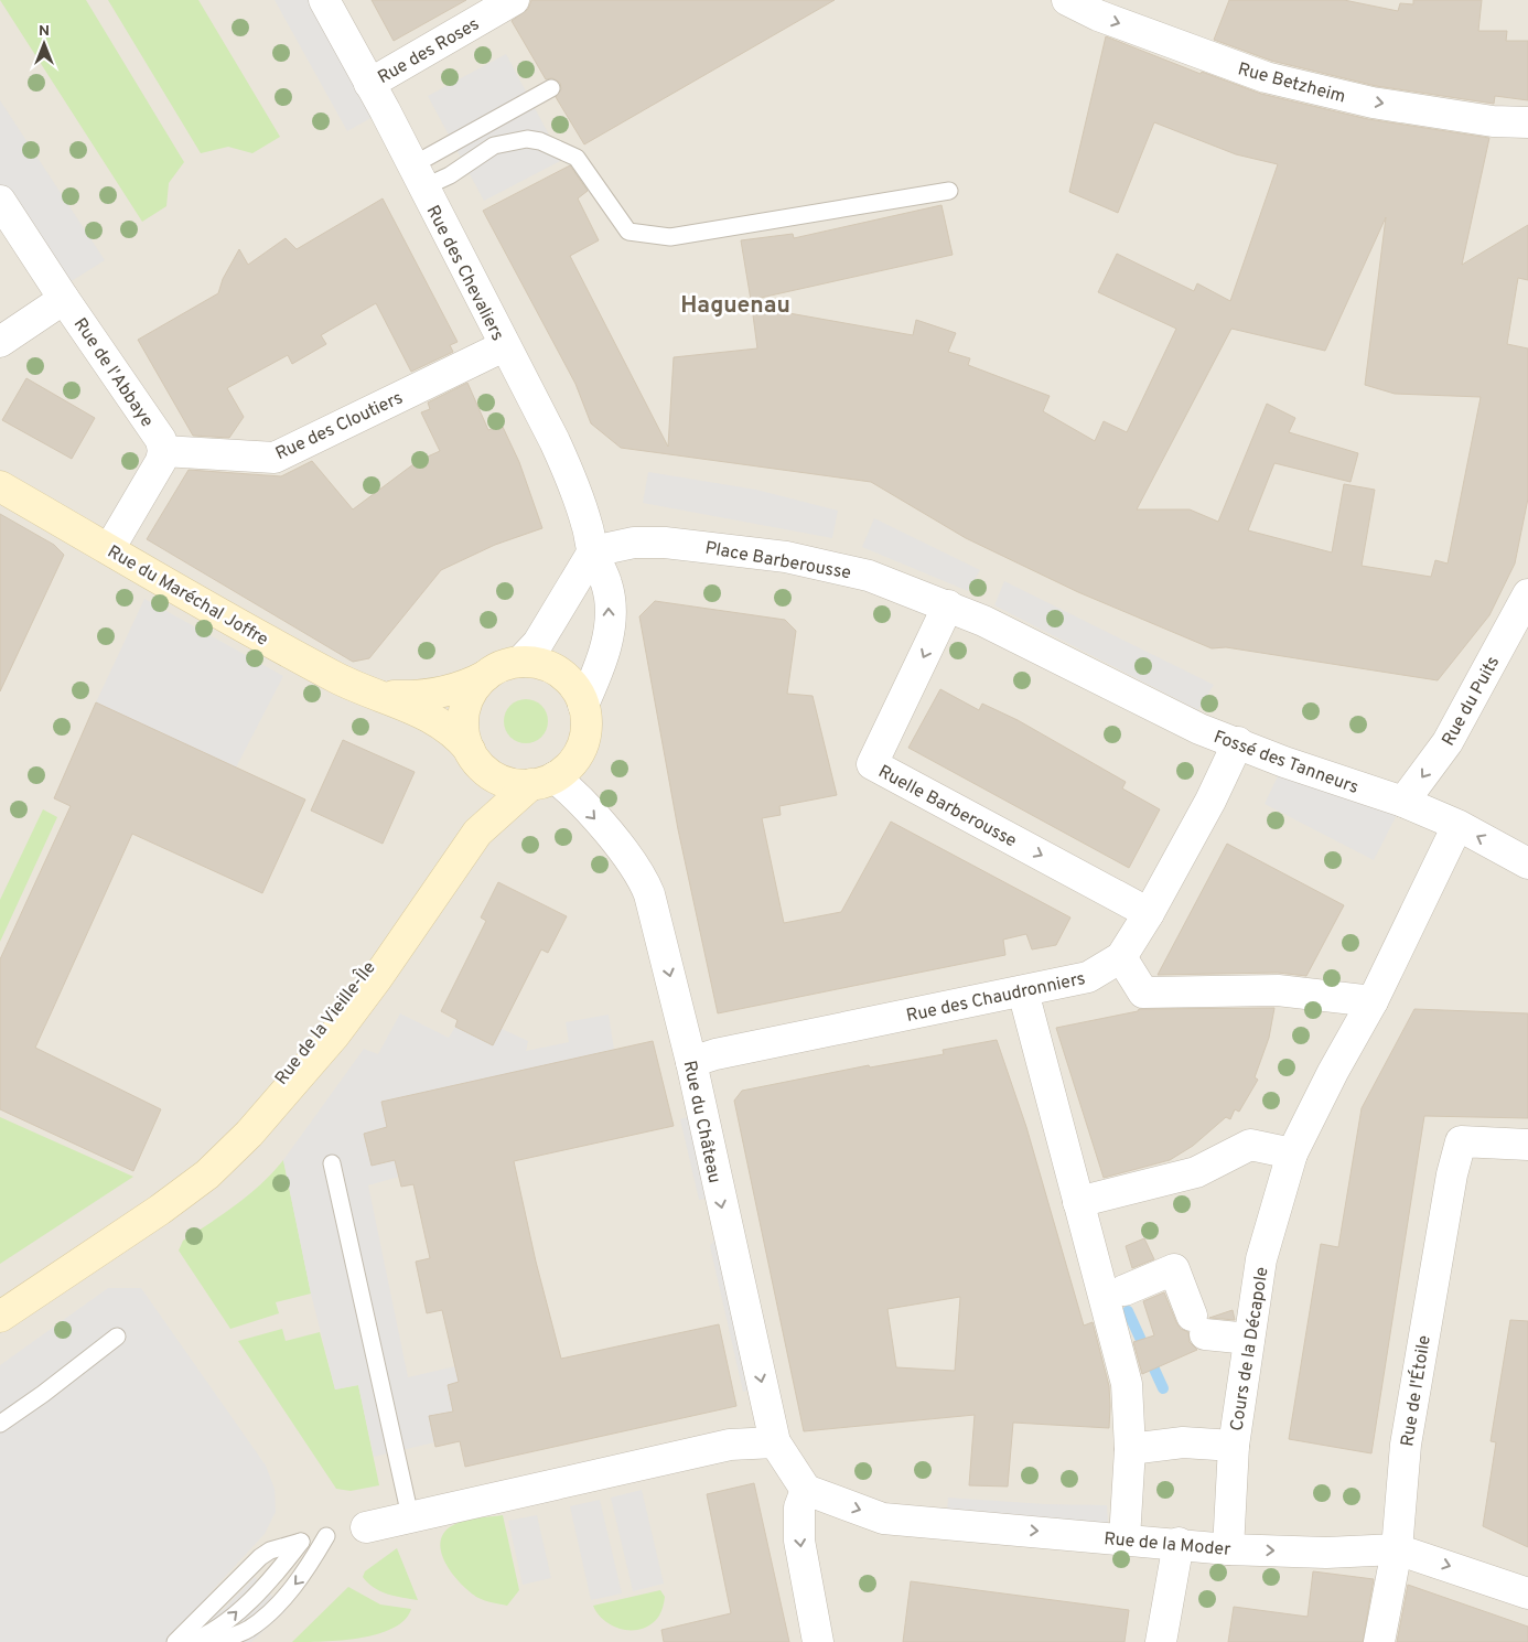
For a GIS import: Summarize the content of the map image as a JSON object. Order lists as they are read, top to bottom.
{
  "streets": {
    "street": [
      "Rue des Roses",
      "Rue Betzheim",
      "Rue des Chevaliers",
      "Rue de l'Abbaye",
      "Rue des Cloutiers",
      "Place Barberousse",
      "Rue du Maréchal Joffre",
      "Rue du Puits",
      "Fossé des Tanneurs",
      "Ruelle Barberousse",
      "Rue des Chaudronniers",
      "Rue de la Vieille-Île",
      "Rue du Château",
      "Cours de la Décapole",
      "Rue de l'Étoile",
      "Rue de la Moder"
    ]
  },
  "crossings": [
    ["Rue des Roses", "Rue des Chevaliers"],
    ["Rue des Chevaliers", "Rue des Cloutiers"],
    ["Rue des Chevaliers", "Place Barberousse"],
    ["Rue de l'Abbaye", "Rue des Cloutiers"],
    ["Place Barberousse", "Fossé des Tanneurs"],
    ["Place Barberousse", "Ruelle Barberousse"],
    ["Rue du Maréchal Joffre", "Rue de la Vieille-Île"],
    ["Rue du Maréchal Joffre", "Rue du Château"],
    ["Rue du Puits", "Fossé des Tanneurs"],
    ["Fossé des Tanneurs", "Rue des Chaudronniers"],
    ["Ruelle Barberousse", "Rue des Chaudronniers"],
    ["Rue des Chaudronniers", "Rue du Château"],
    ["Rue de la Vieille-Île", "Rue du Château"],
    ["Rue du Château", "Rue de la Moder"],
    ["Cours de la Décapole", "Rue de la Moder"],
    ["Rue de l'Étoile", "Rue de la Moder"]
  ],
  "one_way": [
    "Rue Betzheim",
    "Rue du Puits",
    "Rue du Château",
    "Rue de la Moder"
  ],
  "districts": ["Haguenau"],
  "north": "top"
}
